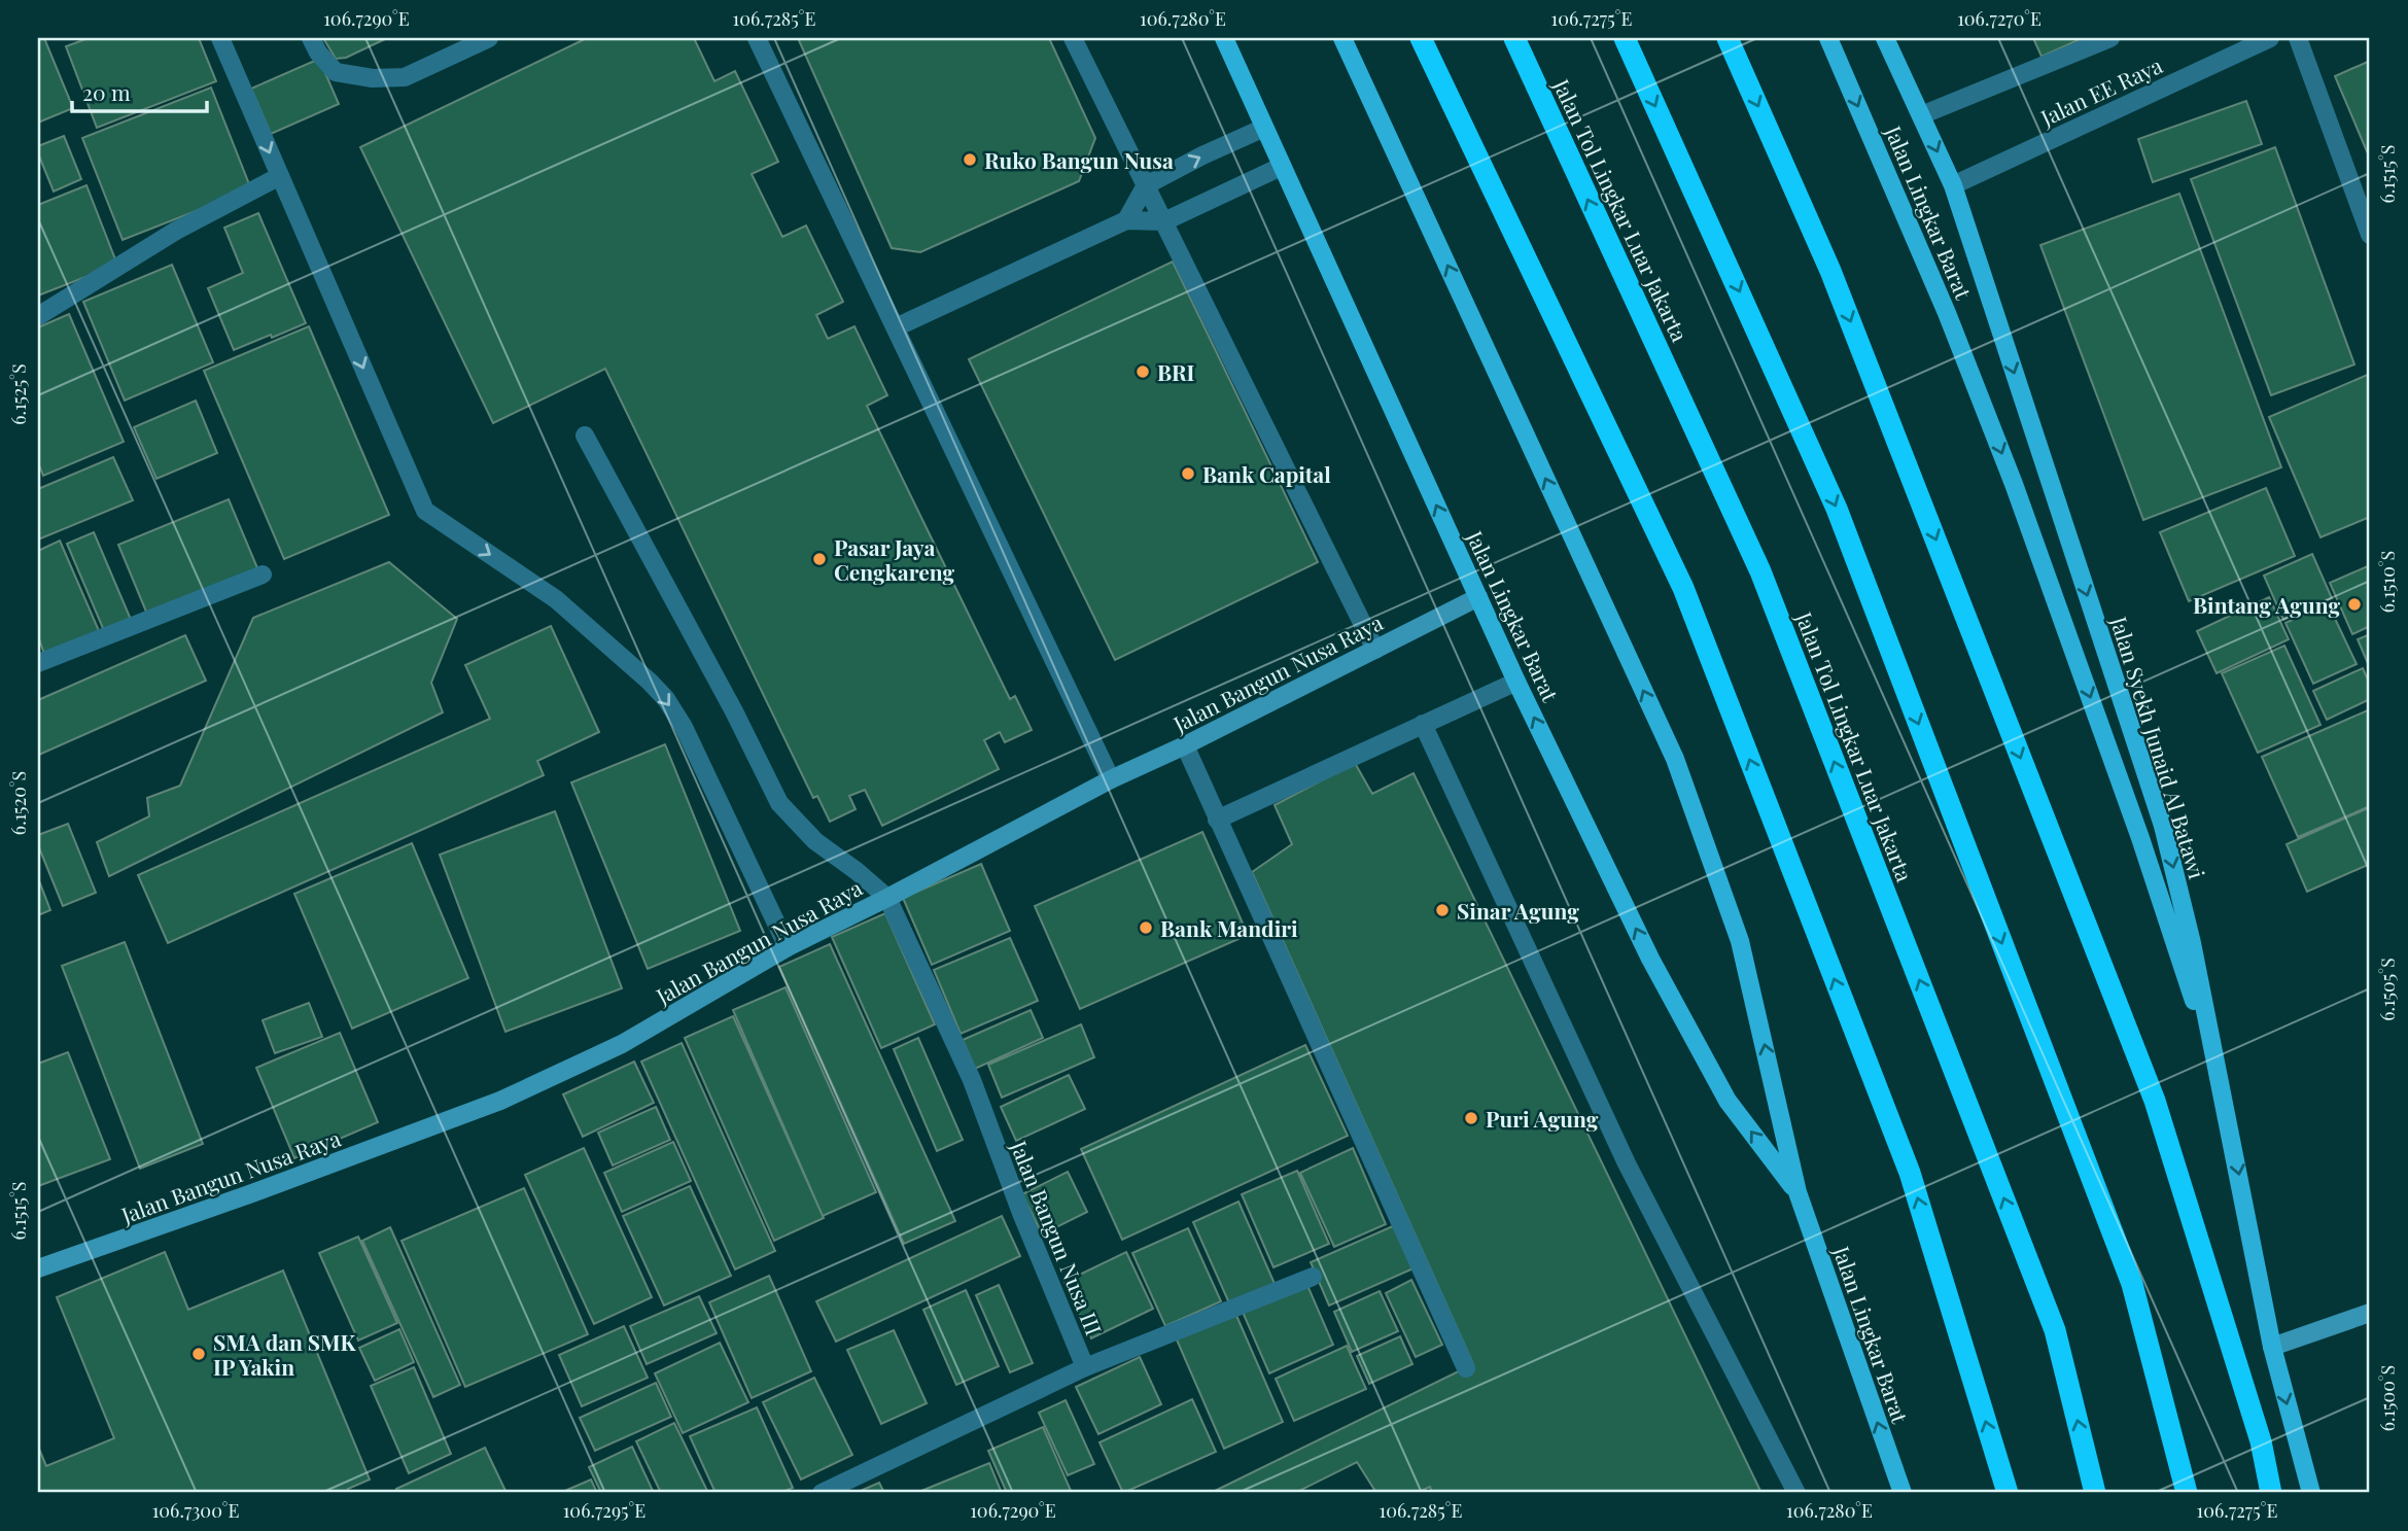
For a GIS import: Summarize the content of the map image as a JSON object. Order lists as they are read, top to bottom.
{
  "streets": {
    "highway": ["Jalan Tol Lingkar Luar Jakarta"],
    "main road": ["Jalan Lingkar Barat", "Jalan Syekh Junaid Al Batawi"],
    "street": ["Jalan EE Raya", "Jalan Bangun Nusa Raya", "Jalan Bangun Nusa III"]
  },
  "crossings": [
    ["Jalan EE Raya", "Jalan Syekh Junaid Al Batawi"],
    ["Jalan Lingkar Barat", "Jalan Bangun Nusa Raya"],
    ["Jalan Lingkar Barat", "Jalan Syekh Junaid Al Batawi"],
    ["Jalan Bangun Nusa Raya", "Jalan Bangun Nusa III"]
  ],
  "one_way": ["Jalan Syekh Junaid Al Batawi"],
  "places": [
    "Ruko Bangun Nusa",
    "BRI",
    "Bank Capital",
    "Pasar Jaya Cengkareng",
    "Bintang Agung",
    "Sinar Agung",
    "Bank Mandiri",
    "Puri Agung",
    "SMA dan SMK IP Yakin"
  ],
  "scale_bar": "20 m",
  "coordinates": [
    "106.7290°E",
    "106.7285°E",
    "106.7280°E",
    "106.7275°E",
    "106.7270°E",
    "6.1515°S",
    "6.1525°S",
    "6.1510°S",
    "6.1520°S",
    "6.1505°S",
    "6.1500°S",
    "106.7300°E",
    "106.7295°E"
  ]
}
